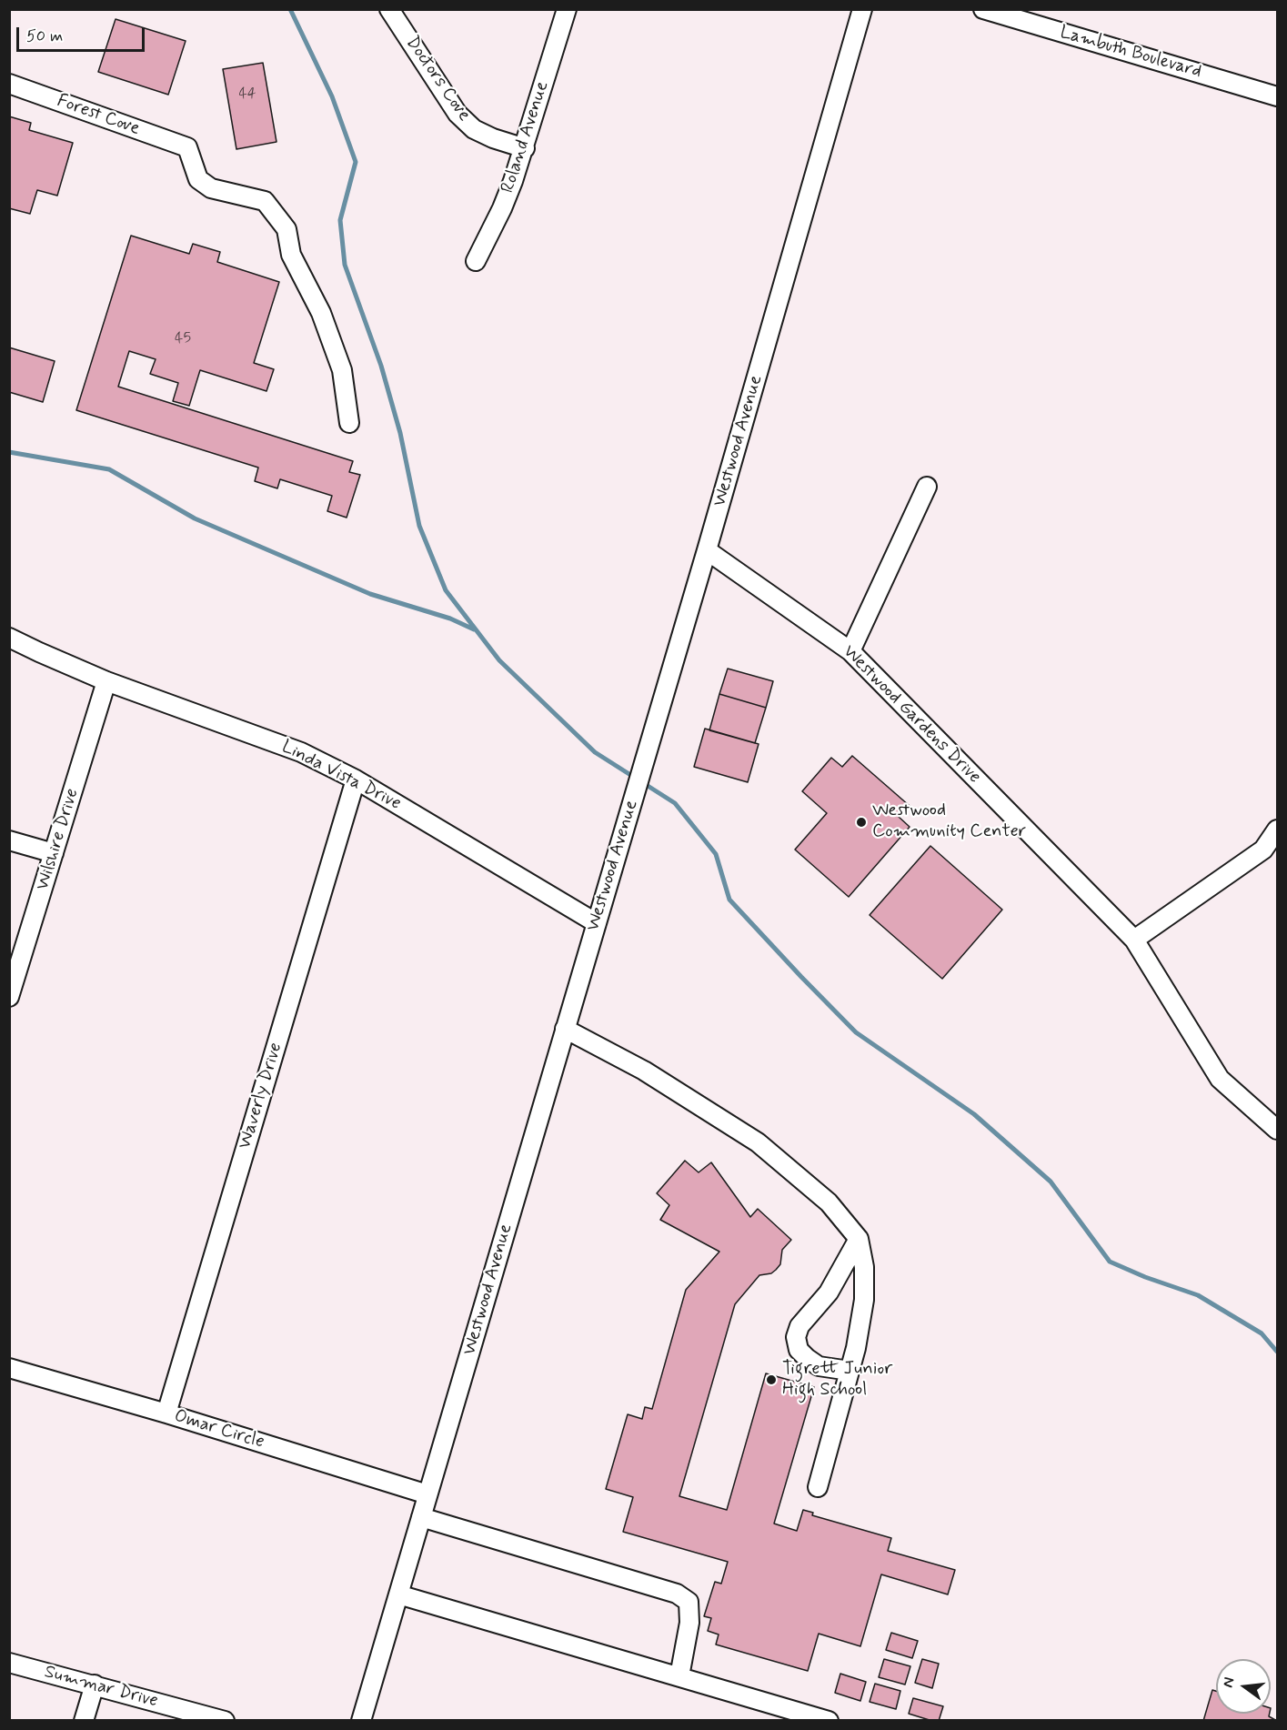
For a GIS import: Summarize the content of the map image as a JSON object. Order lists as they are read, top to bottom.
{
  "streets": {
    "street": [
      "Lambuth Boulevard",
      "Doctors Cove",
      "Forest Cove",
      "Roland Avenue",
      "Westwood Avenue",
      "Westwood Gardens Drive",
      "Linda Vista Drive",
      "Wilshire Drive",
      "Waverly Drive",
      "Omar Circle",
      "Summar Drive"
    ]
  },
  "crossings": [
    ["Doctors Cove", "Roland Avenue"],
    ["Westwood Avenue", "Westwood Gardens Drive"],
    ["Westwood Avenue", "Linda Vista Drive"],
    ["Westwood Avenue", "Omar Circle"],
    ["Linda Vista Drive", "Wilshire Drive"],
    ["Linda Vista Drive", "Waverly Drive"],
    ["Waverly Drive", "Omar Circle"]
  ],
  "places": ["Westwood Community Center", "Tigrett Junior High School"],
  "house_numbers": ["44", "45"],
  "scale_bar": "50 m",
  "north": "left"
}
